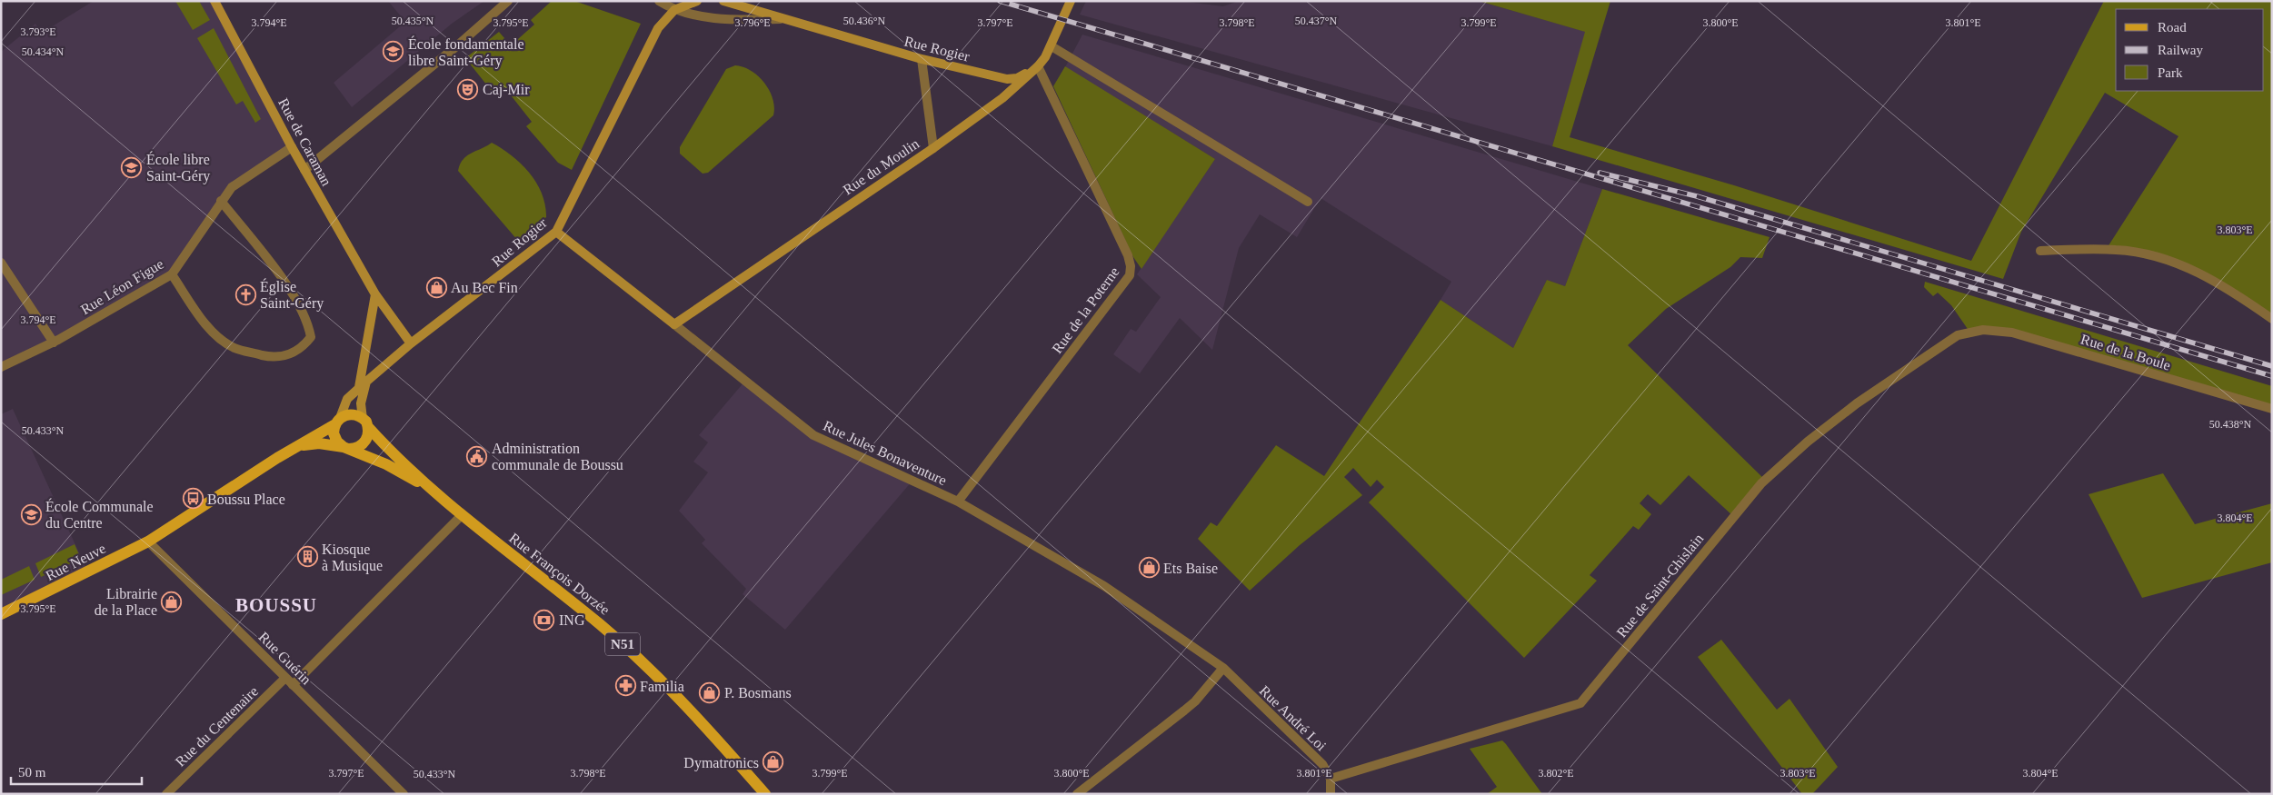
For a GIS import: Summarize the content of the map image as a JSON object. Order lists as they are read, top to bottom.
{
  "streets": {
    "main road": ["Rue Neuve", "Rue François Dorzée", "N51"],
    "street": [
      "Rue Rogier",
      "Rue de Caraman",
      "Rue du Moulin",
      "Rue Léon Figue",
      "Rue de la Poterne",
      "Rue de la Boule",
      "Rue Jules Bonaventure",
      "Rue de Saint-Ghislain",
      "Rue Guérin",
      "Rue André Loi",
      "Rue du Centenaire"
    ]
  },
  "crossings": [
    ["Rue Rogier", "Rue de Caraman"],
    ["Rue Rogier", "Rue du Moulin"],
    ["Rue Rogier", "Rue de la Poterne"],
    ["Rue Rogier", "Rue Jules Bonaventure"],
    ["Rue Rogier", "Rue Neuve"],
    ["Rue Rogier", "Rue François Dorzée"],
    ["Rue de Caraman", "Rue Léon Figue"],
    ["Rue du Moulin", "Rue de la Poterne"],
    ["Rue du Moulin", "Rue Jules Bonaventure"],
    ["Rue de la Poterne", "Rue Jules Bonaventure"],
    ["Rue de la Boule", "Rue de Saint-Ghislain"],
    ["Rue Jules Bonaventure", "Rue André Loi"],
    ["Rue Neuve", "Rue François Dorzée"],
    ["Rue Neuve", "Rue Guérin"],
    ["Rue de Saint-Ghislain", "Rue André Loi"],
    ["Rue Guérin", "Rue du Centenaire"]
  ],
  "districts": ["BOUSSU"],
  "places": {
    "school or university": ["École fondamentale libre Saint-Géry", "École libre Saint-Géry", "École Communale du Centre"],
    "theatre": ["Caj-Mir"],
    "shop": [
      "Au Bec Fin",
      "Ets Baise",
      "Librairie de la Place",
      "P. Bosmans",
      "Dymatronics"
    ],
    "church": ["Église Saint-Géry"],
    "public building": ["Administration communale de Boussu"],
    "bus stop": ["Boussu Place"],
    "building": ["Kiosque à Musique"],
    "bank": ["ING"],
    "pharmacy": ["Familia"]
  },
  "legend": ["Road", "Railway", "Park"],
  "scale_bar": "50 m",
  "coordinates": [
    "50.435°N",
    "50.436°N",
    "50.437°N",
    "3.794°E",
    "3.795°E",
    "3.796°E",
    "3.797°E",
    "3.798°E",
    "3.799°E",
    "3.800°E",
    "3.801°E",
    "3.793°E",
    "50.434°N",
    "3.803°E",
    "50.438°N",
    "50.433°N",
    "3.804°E",
    "3.802°E"
  ]
}
